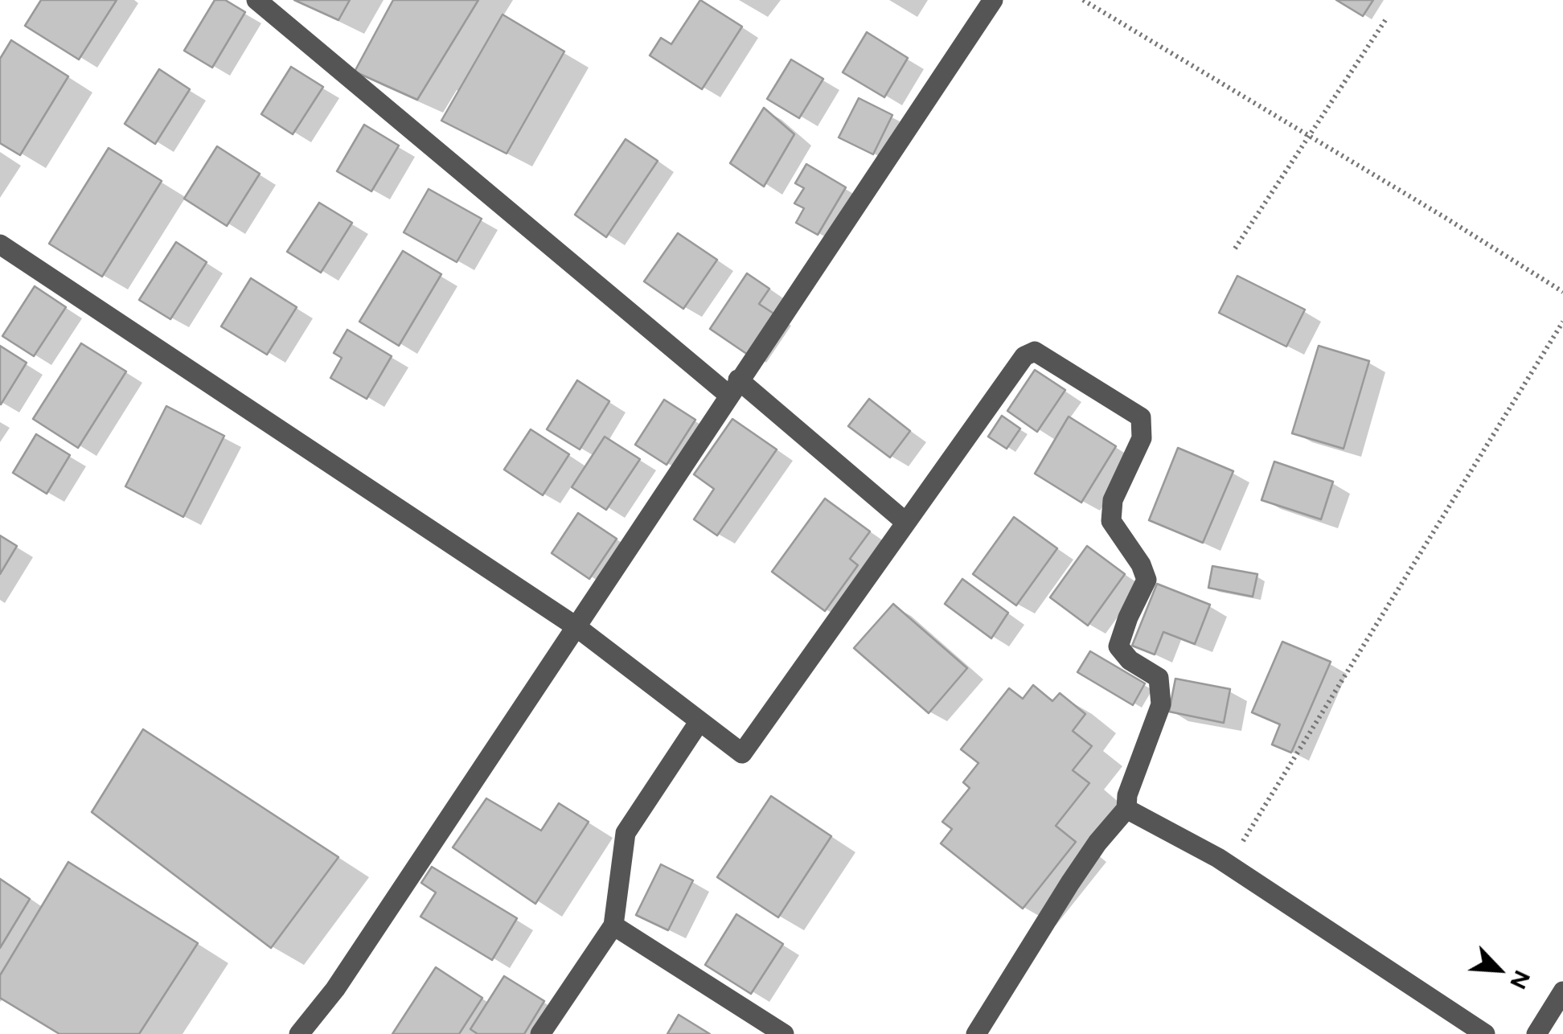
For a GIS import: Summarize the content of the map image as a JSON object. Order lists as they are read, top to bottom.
{
  "north": "bottom right"
}
